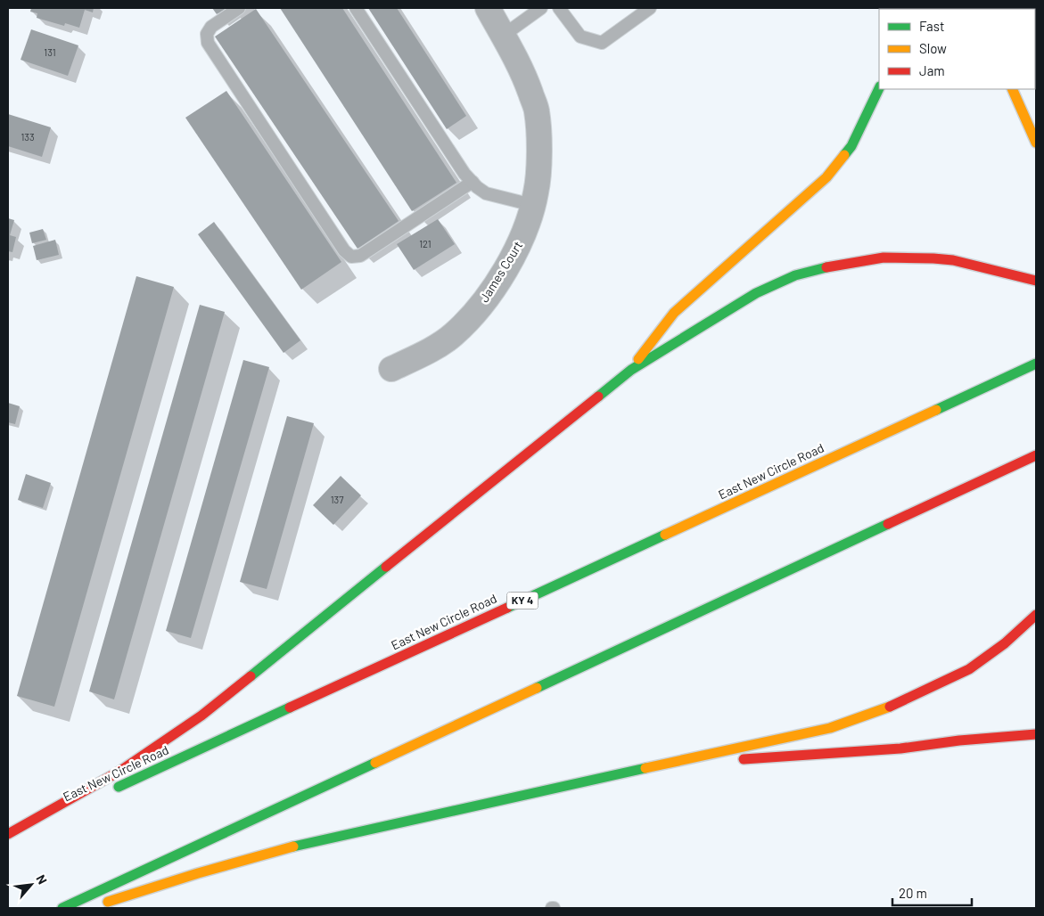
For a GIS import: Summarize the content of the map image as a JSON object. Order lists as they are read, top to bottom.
{
  "streets": {
    "main road": ["East New Circle Road", "KY 4"],
    "street": ["James Court"]
  },
  "house_numbers": [
    "131",
    "133",
    "121",
    "137"
  ],
  "legend": ["Fast", "Slow", "Jam"],
  "scale_bar": "20 m",
  "north": "top right"
}
